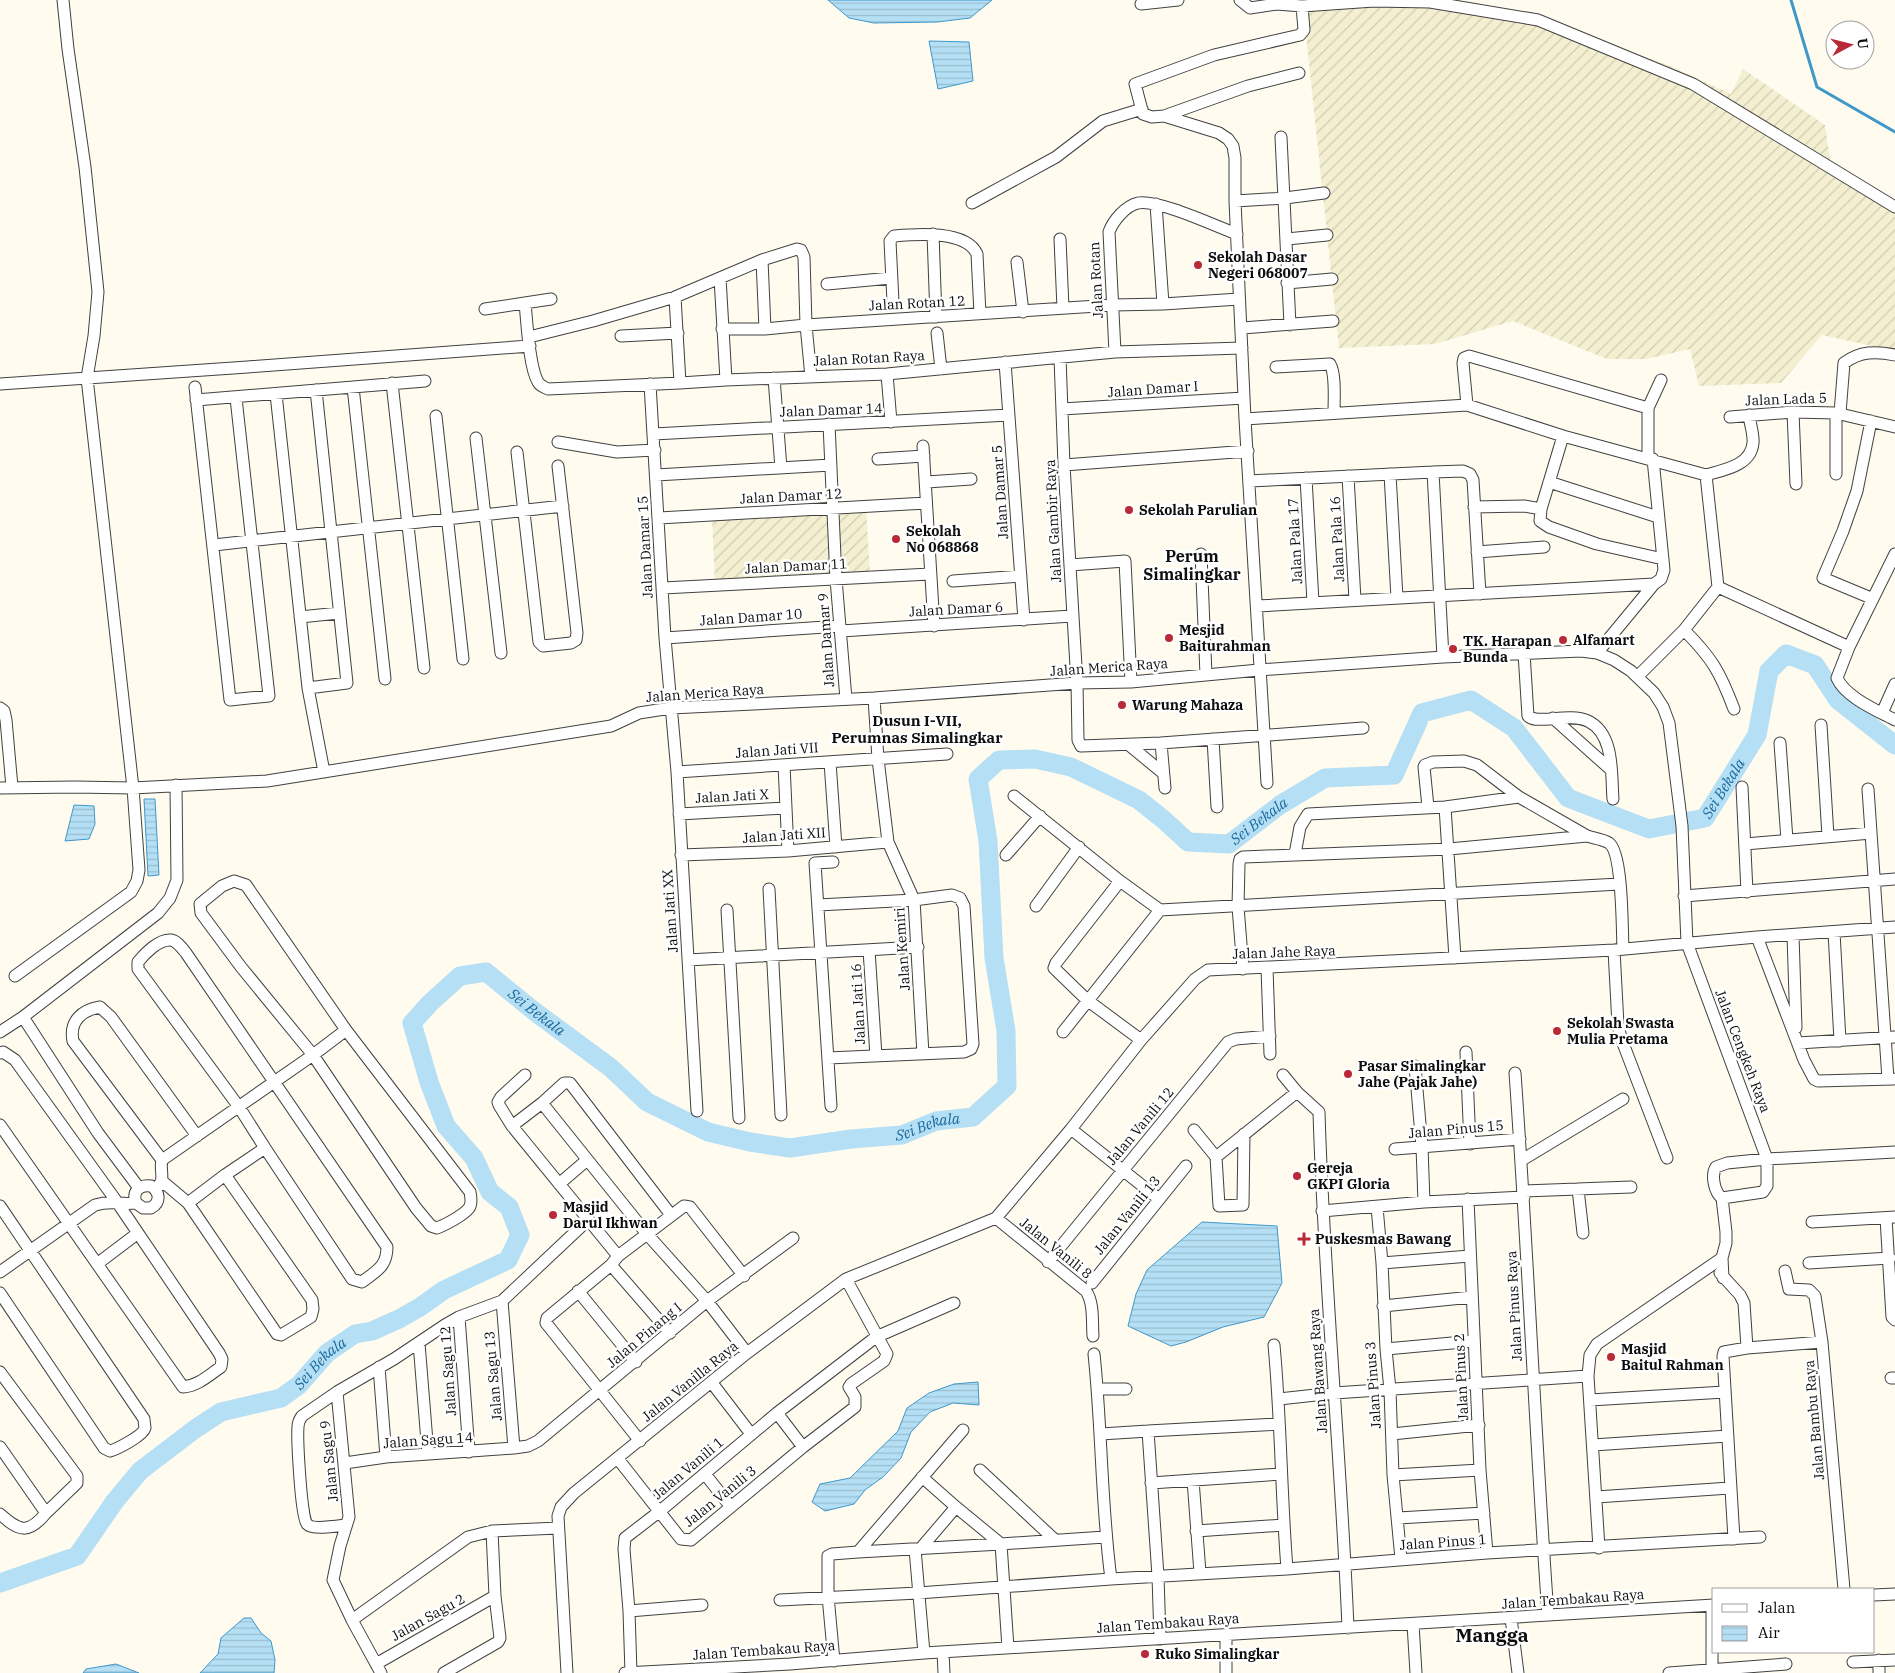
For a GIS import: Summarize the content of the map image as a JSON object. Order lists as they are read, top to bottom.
{
  "streets": {
    "street": [
      "Jalan Rotan",
      "Jalan Rotan 12",
      "Jalan Rotan Raya",
      "Jalan Damar I",
      "Jalan Lada 5",
      "Jalan Damar 14",
      "Jalan Damar 5",
      "Jalan Damar 12",
      "Jalan Gambir Raya",
      "Jalan Pala 16",
      "Jalan Pala 17",
      "Jalan Damar 15",
      "Jalan Damar 11",
      "Jalan Damar 6",
      "Jalan Damar 10",
      "Jalan Damar 9",
      "Jalan Merica Raya",
      "Jalan Jati VII",
      "Jalan Jati X",
      "Jalan Jati XII",
      "Jalan Jati XX",
      "Jalan Kemiri",
      "Jalan Jahe Raya",
      "Jalan Jati 16",
      "Jalan Cengkeh Raya",
      "Jalan Vanili 12",
      "Jalan Pinus 15",
      "Jalan Vanili 13",
      "Jalan Vanili 8",
      "Jalan Pinus Raya",
      "Jalan Pinang I",
      "Jalan Sagu 12",
      "Jalan Bawang Raya",
      "Jalan Sagu 13",
      "Jalan Pinus 2",
      "Jalan Vanilla Raya",
      "Jalan Pinus 3",
      "Jalan Bambu Raya",
      "Jalan Sagu 14",
      "Jalan Sagu 9",
      "Jalan Vanili 1",
      "Jalan Vanili 3",
      "Jalan Pinus 1",
      "Jalan Tembakau Raya",
      "Jalan Sagu 2"
    ]
  },
  "crossings": [
    ["Jalan Rotan", "Jalan Rotan 12"],
    ["Jalan Rotan", "Jalan Rotan Raya"],
    ["Jalan Rotan Raya", "Jalan Damar 5"],
    ["Jalan Rotan Raya", "Jalan Gambir Raya"],
    ["Jalan Rotan Raya", "Jalan Damar 15"],
    ["Jalan Damar I", "Jalan Gambir Raya"],
    ["Jalan Damar 14", "Jalan Damar 5"],
    ["Jalan Damar 14", "Jalan Damar 15"],
    ["Jalan Damar 5", "Jalan Damar 6"],
    ["Jalan Damar 12", "Jalan Damar 15"],
    ["Jalan Damar 12", "Jalan Damar 9"],
    ["Jalan Gambir Raya", "Jalan Damar 6"],
    ["Jalan Gambir Raya", "Jalan Merica Raya"],
    ["Jalan Damar 15", "Jalan Damar 11"],
    ["Jalan Damar 15", "Jalan Damar 10"],
    ["Jalan Damar 15", "Jalan Merica Raya"],
    ["Jalan Damar 15", "Jalan Jati XX"],
    ["Jalan Damar 11", "Jalan Damar 9"],
    ["Jalan Damar 6", "Jalan Damar 10"],
    ["Jalan Damar 6", "Jalan Damar 9"],
    ["Jalan Damar 10", "Jalan Damar 9"],
    ["Jalan Damar 9", "Jalan Merica Raya"],
    ["Jalan Merica Raya", "Jalan Jati XX"],
    ["Jalan Merica Raya", "Jalan Kemiri"],
    ["Jalan Merica Raya", "Jalan Cengkeh Raya"],
    ["Jalan Jati VII", "Jalan Jati XX"],
    ["Jalan Jati VII", "Jalan Kemiri"],
    ["Jalan Jati X", "Jalan Jati XX"],
    ["Jalan Jati XII", "Jalan Jati XX"],
    ["Jalan Jati XII", "Jalan Kemiri"],
    ["Jalan Jahe Raya", "Jalan Cengkeh Raya"],
    ["Jalan Jahe Raya", "Jalan Vanili 8"],
    ["Jalan Jahe Raya", "Jalan Vanilla Raya"],
    ["Jalan Vanili 12", "Jalan Vanili 8"],
    ["Jalan Pinus 15", "Jalan Pinus Raya"],
    ["Jalan Vanili 8", "Jalan Vanilla Raya"],
    ["Jalan Pinus Raya", "Jalan Pinus 1"],
    ["Jalan Pinus Raya", "Jalan Tembakau Raya"],
    ["Jalan Pinang I", "Jalan Sagu 13"],
    ["Jalan Pinang I", "Jalan Sagu 14"],
    ["Jalan Sagu 12", "Jalan Sagu 14"],
    ["Jalan Bawang Raya", "Jalan Pinus 1"],
    ["Jalan Bawang Raya", "Jalan Tembakau Raya"],
    ["Jalan Sagu 13", "Jalan Sagu 14"],
    ["Jalan Pinus 2", "Jalan Pinus 1"],
    ["Jalan Vanilla Raya", "Jalan Vanili 3"],
    ["Jalan Pinus 3", "Jalan Pinus 1"],
    ["Jalan Sagu 14", "Jalan Sagu 9"],
    ["Jalan Sagu 9", "Jalan Sagu 2"],
    ["Jalan Vanili 1", "Jalan Vanili 3"],
    ["Jalan Vanili 1", "Jalan Tembakau Raya"]
  ],
  "districts": ["Perum Simalingkar", "Dusun I-VII, Perumnas Simalingkar", "Mangga"],
  "water": ["Sei Bekala"],
  "places": {
    "other": [
      "Sekolah Dasar Negeri 068007",
      "Sekolah Parulian",
      "Sekolah No 068868",
      "Mesjid Baiturahman",
      "Alfamart",
      "TK. Harapan Bunda",
      "Warung Mahaza",
      "Sekolah Swasta Mulia Pretama",
      "Pasar Simalingkar Jahe (Pajak Jahe)",
      "Gereja GKPI Gloria",
      "Masjid Darul Ikhwan",
      "Masjid Baitul Rahman",
      "Ruko Simalingkar"
    ],
    "health": ["Puskesmas Bawang"]
  },
  "legend": ["Jalan", "Air"],
  "north": "right"
}
